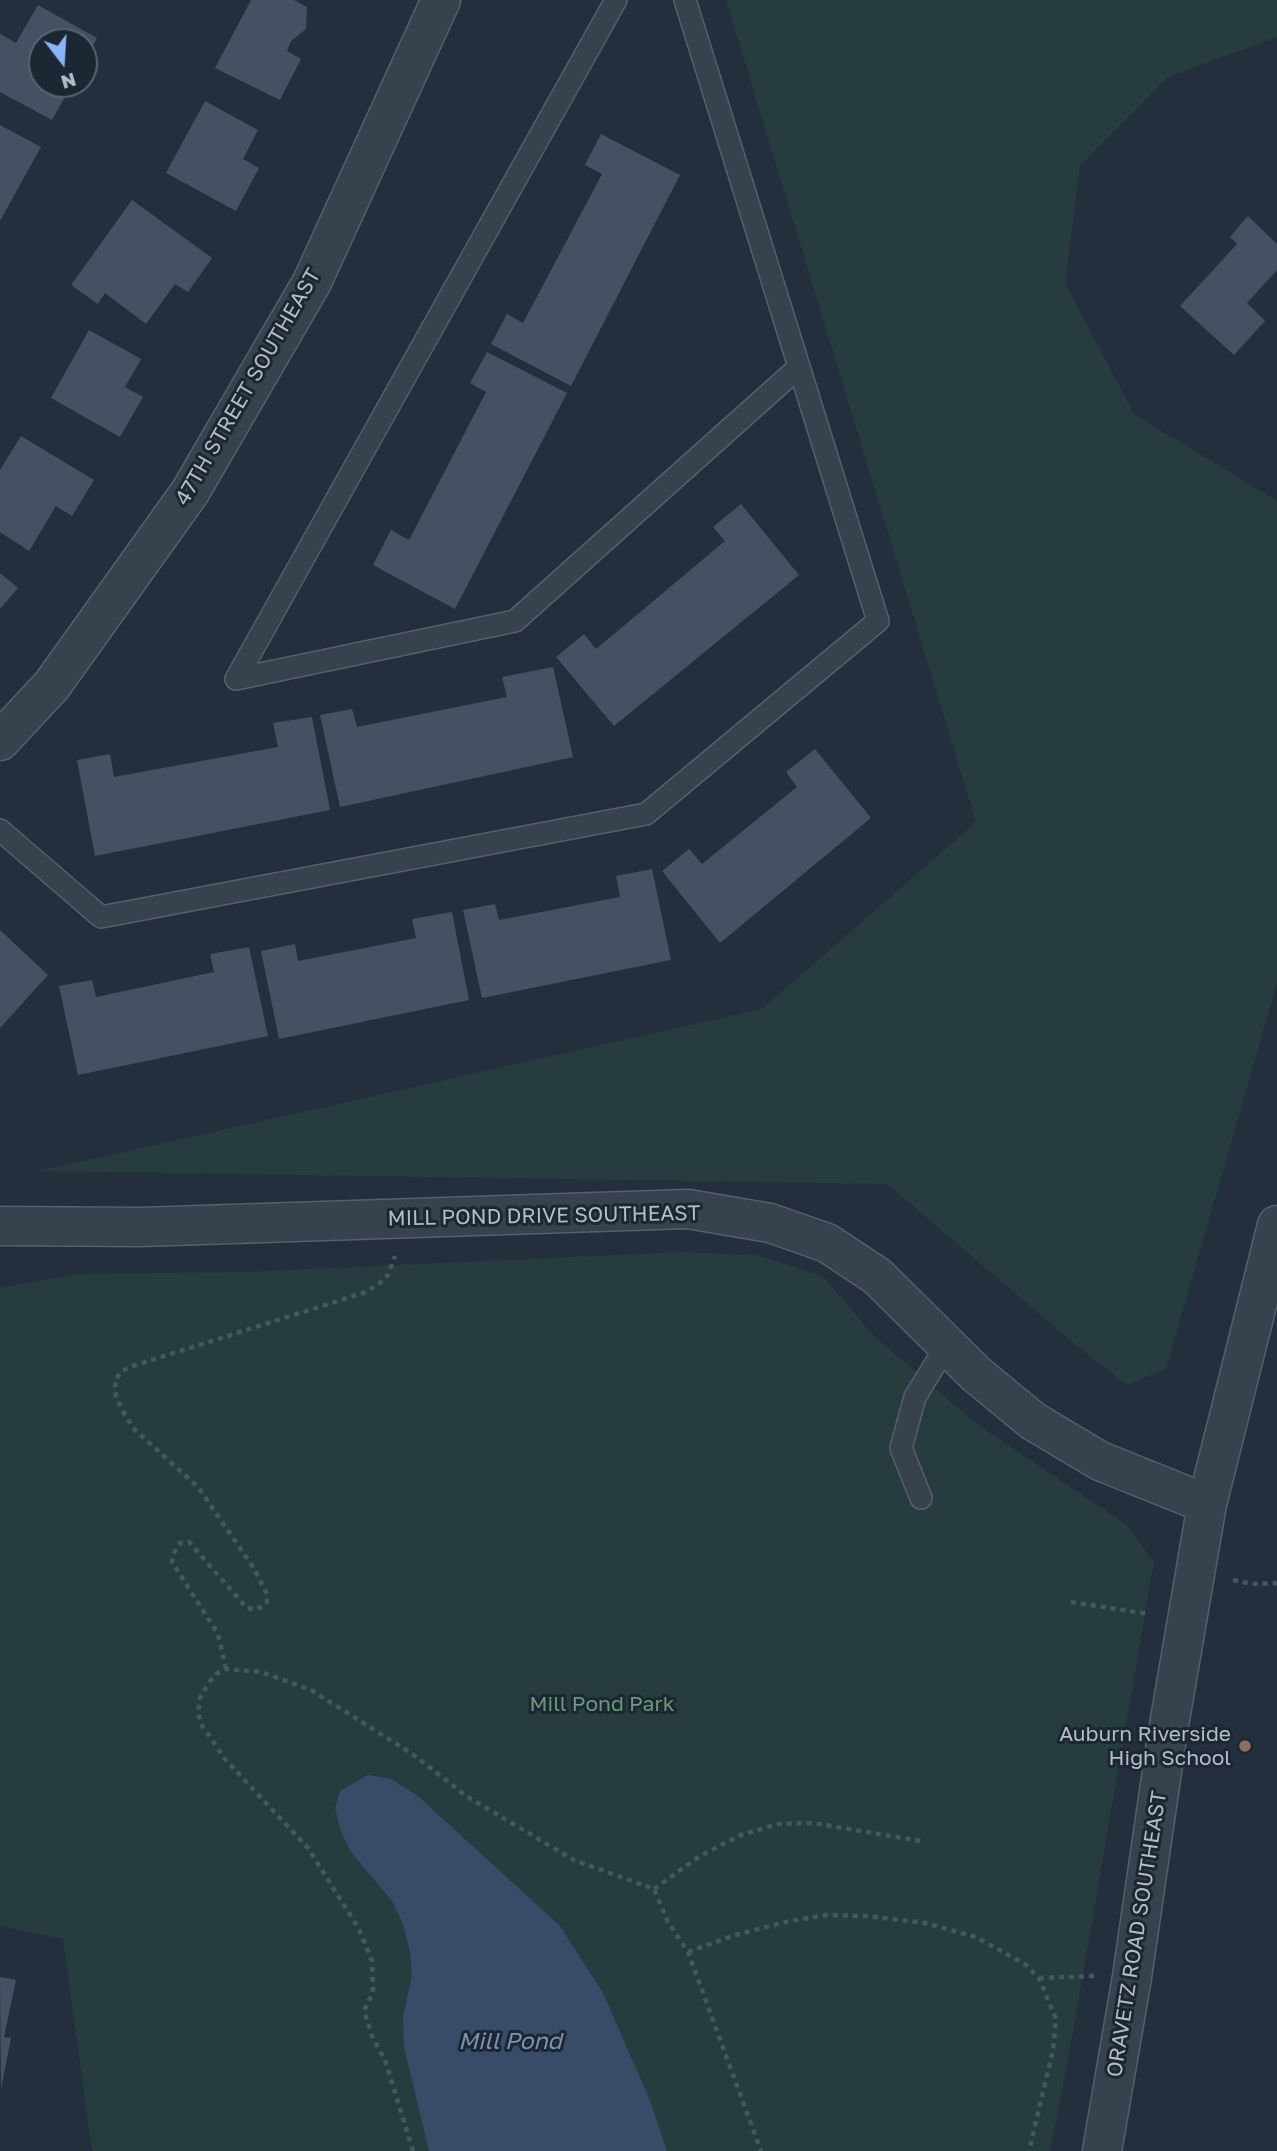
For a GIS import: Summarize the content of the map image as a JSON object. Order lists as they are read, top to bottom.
{
  "streets": {
    "street": ["47TH STREET SOUTHEAST", "MILL POND DRIVE SOUTHEAST", "ORAVETZ ROAD SOUTHEAST"]
  },
  "crossings": [
    ["MILL POND DRIVE SOUTHEAST", "ORAVETZ ROAD SOUTHEAST"]
  ],
  "water": ["Mill Pond"],
  "parks": ["Mill Pond Park"],
  "places": ["Auburn Riverside High School"],
  "north": "bottom"
}
